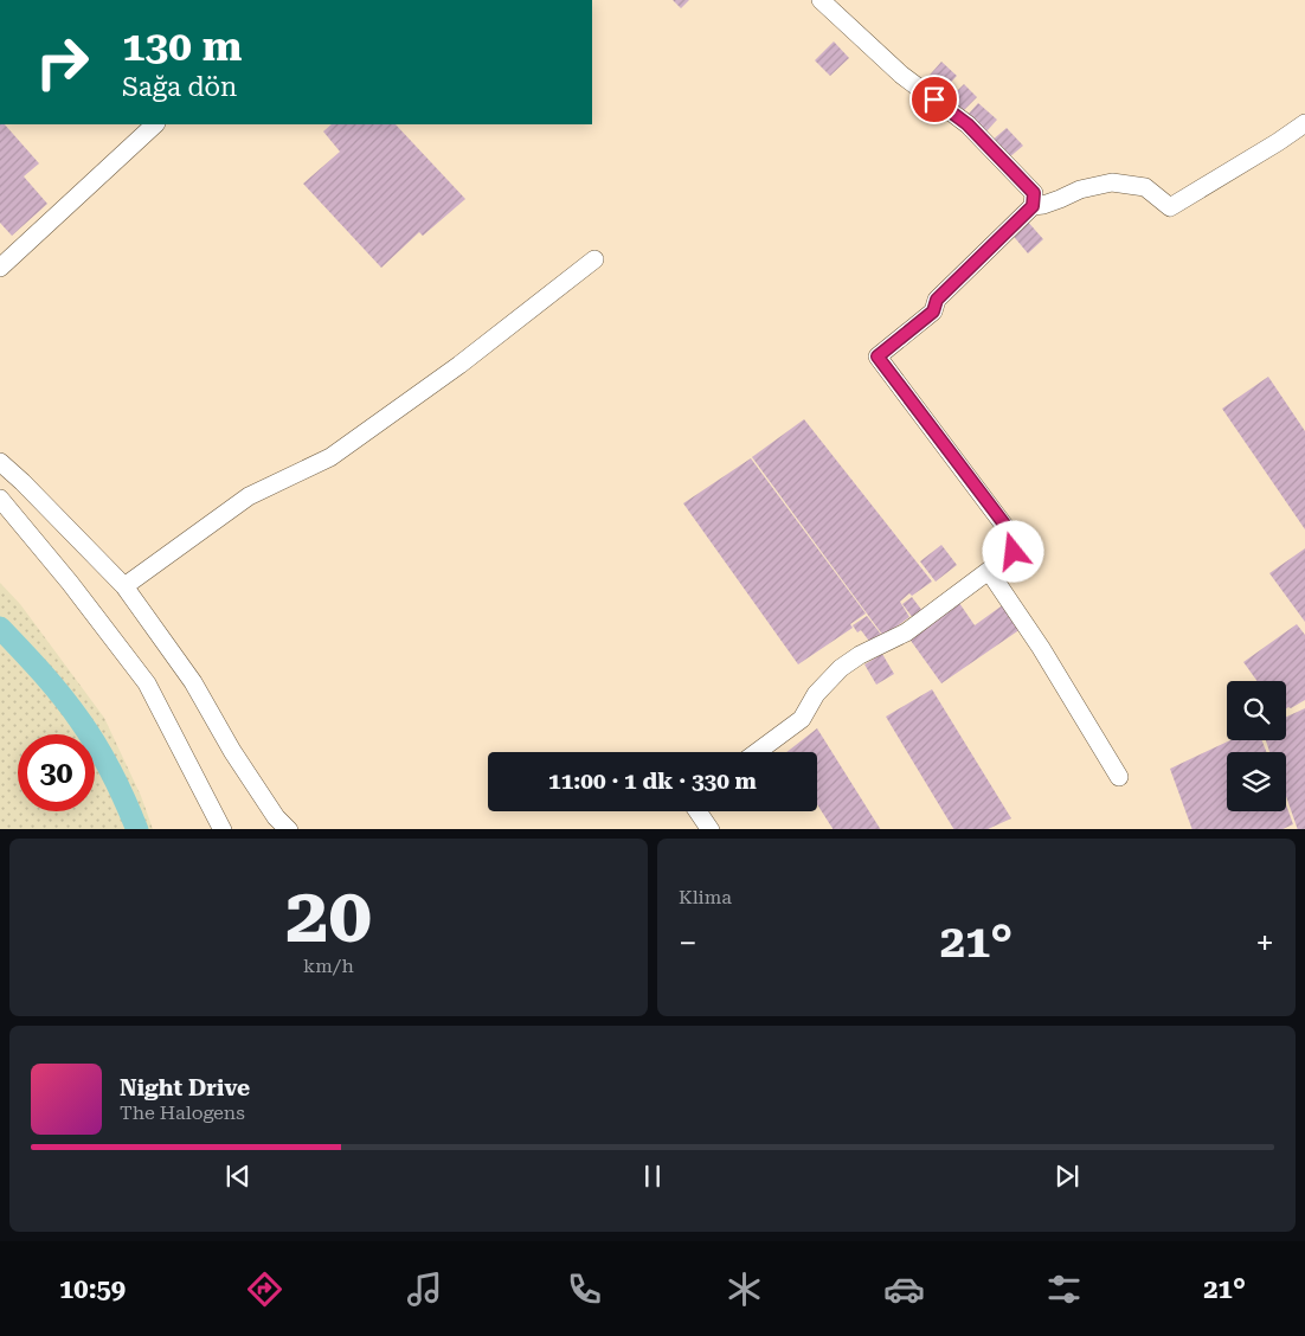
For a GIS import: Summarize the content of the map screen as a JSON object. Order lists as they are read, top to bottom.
{
  "page": {
    "turn": ["130 m", "Sağa dön"],
    "limit": "30",
    "trip": "11:00 · 1 dk · 330 m",
    "tile": [
      ["20", "km/h"],
      "Klima"
    ],
    "heat": ["−", "21°", "+"],
    "song": ["Night Drive", "The Halogens"],
    "tabs": ["10:59", "21°"]
  }
}
